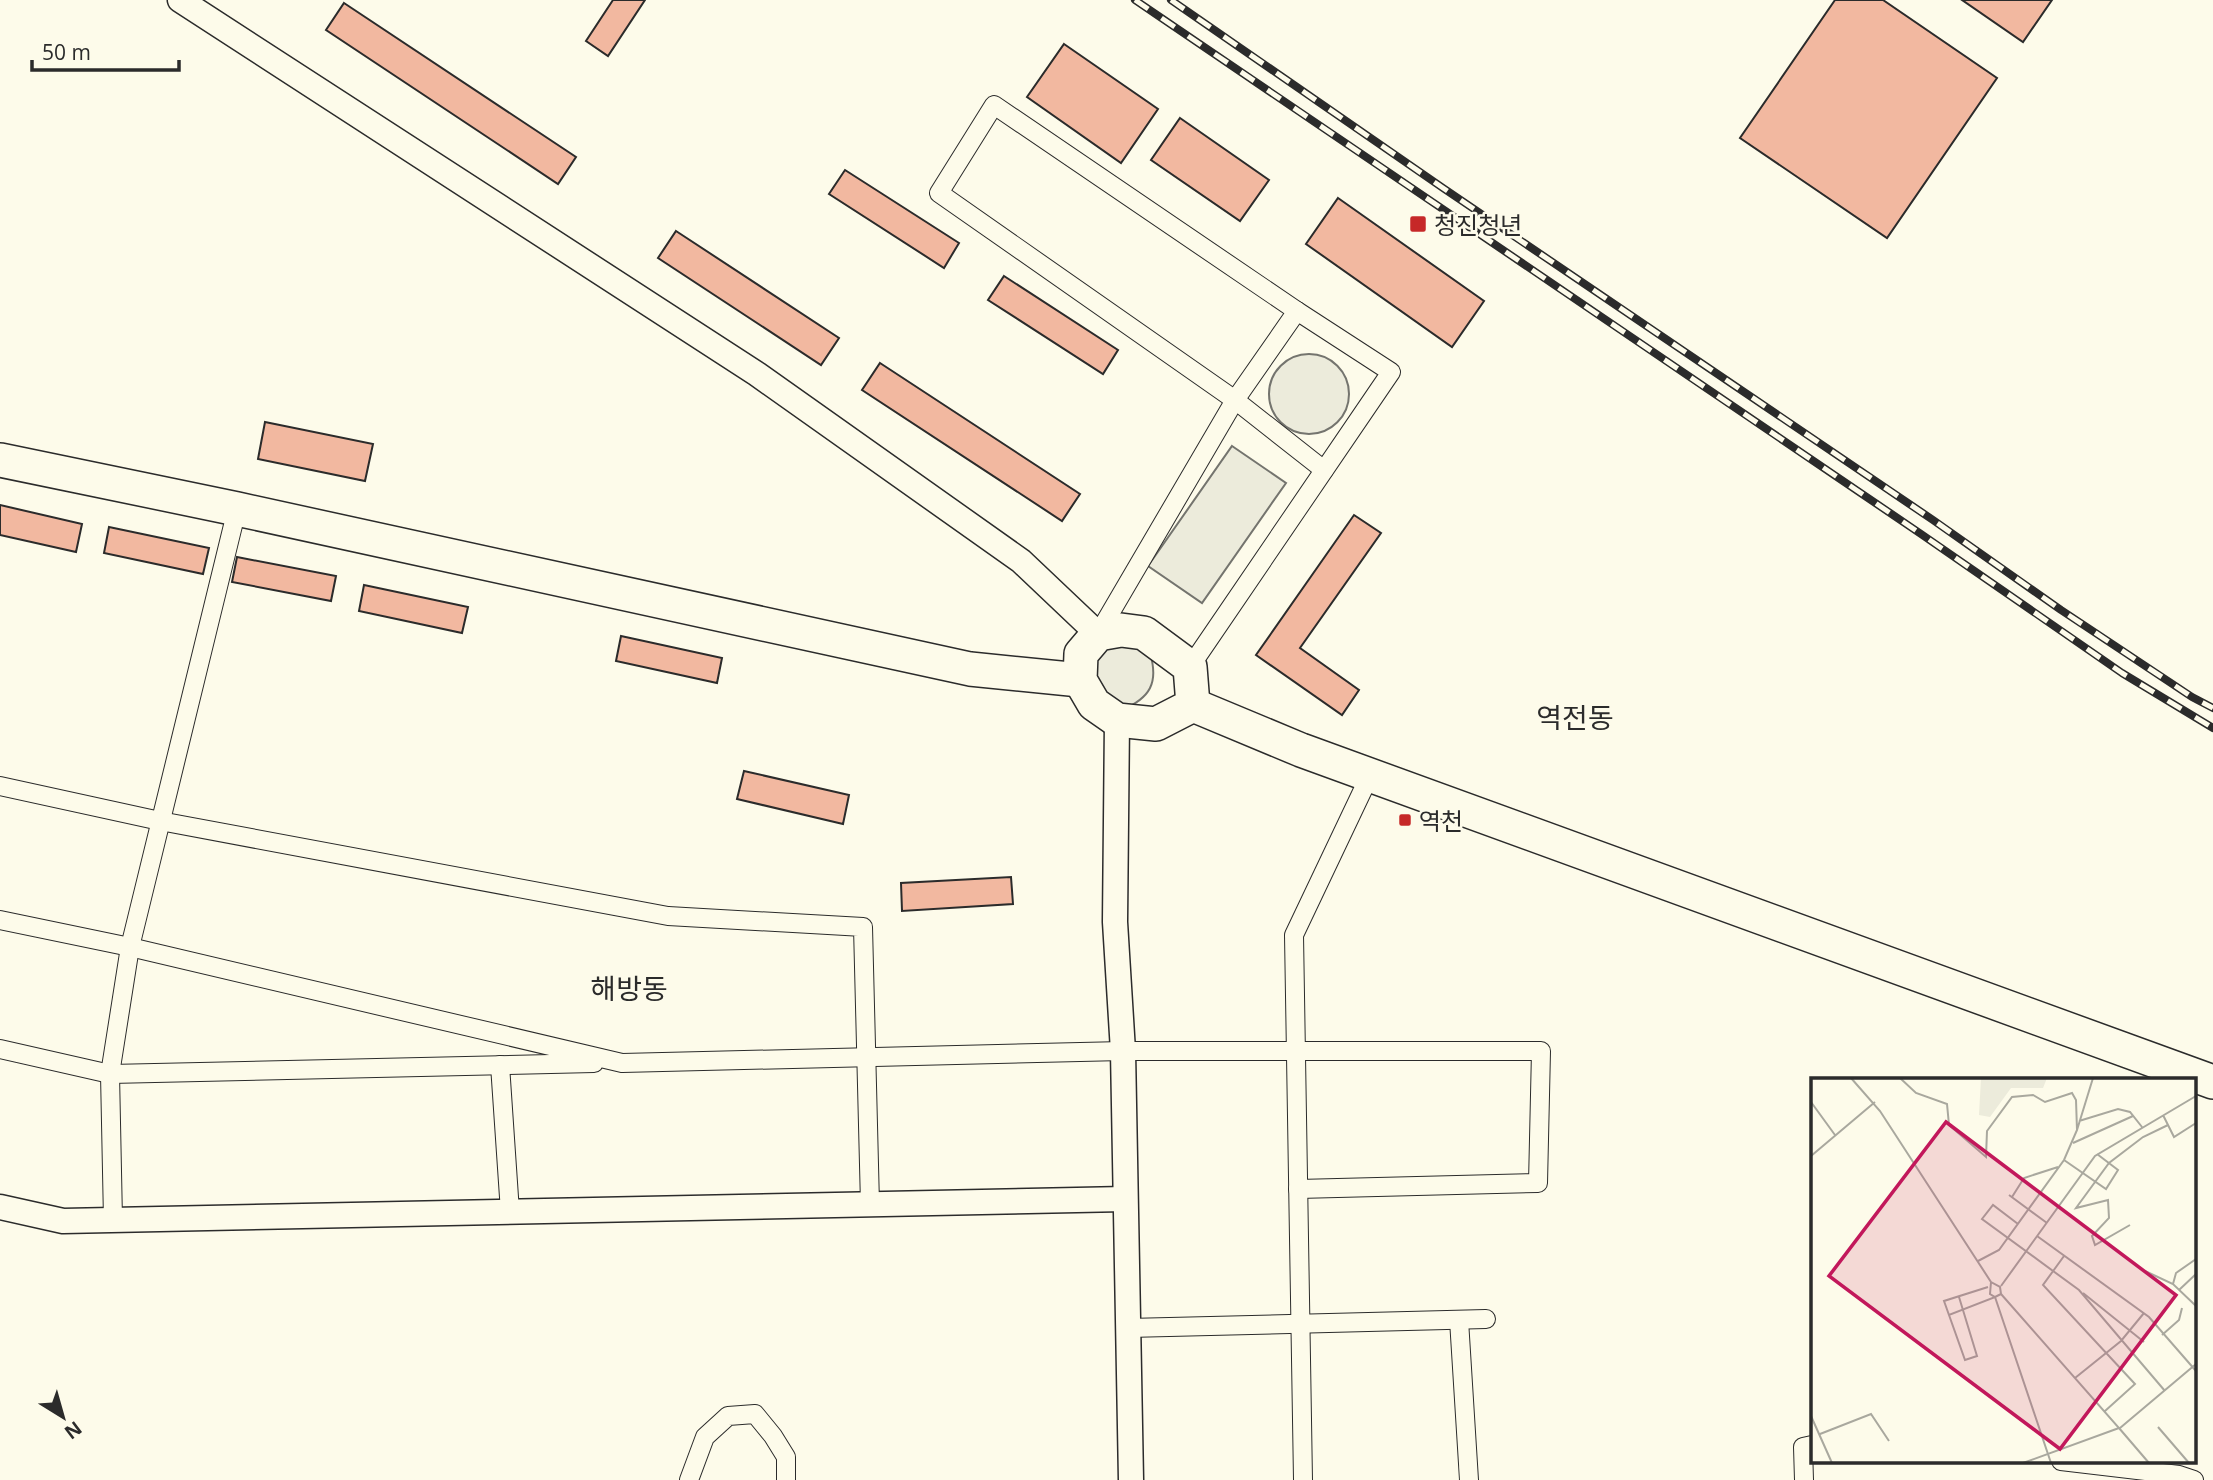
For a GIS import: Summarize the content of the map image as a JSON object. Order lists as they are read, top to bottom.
{
  "districts": ["역전동", "해방동"],
  "places": {
    "transit": ["청진청년", "역천"]
  },
  "scale_bar": "50 m",
  "north": "bottom right"
}
